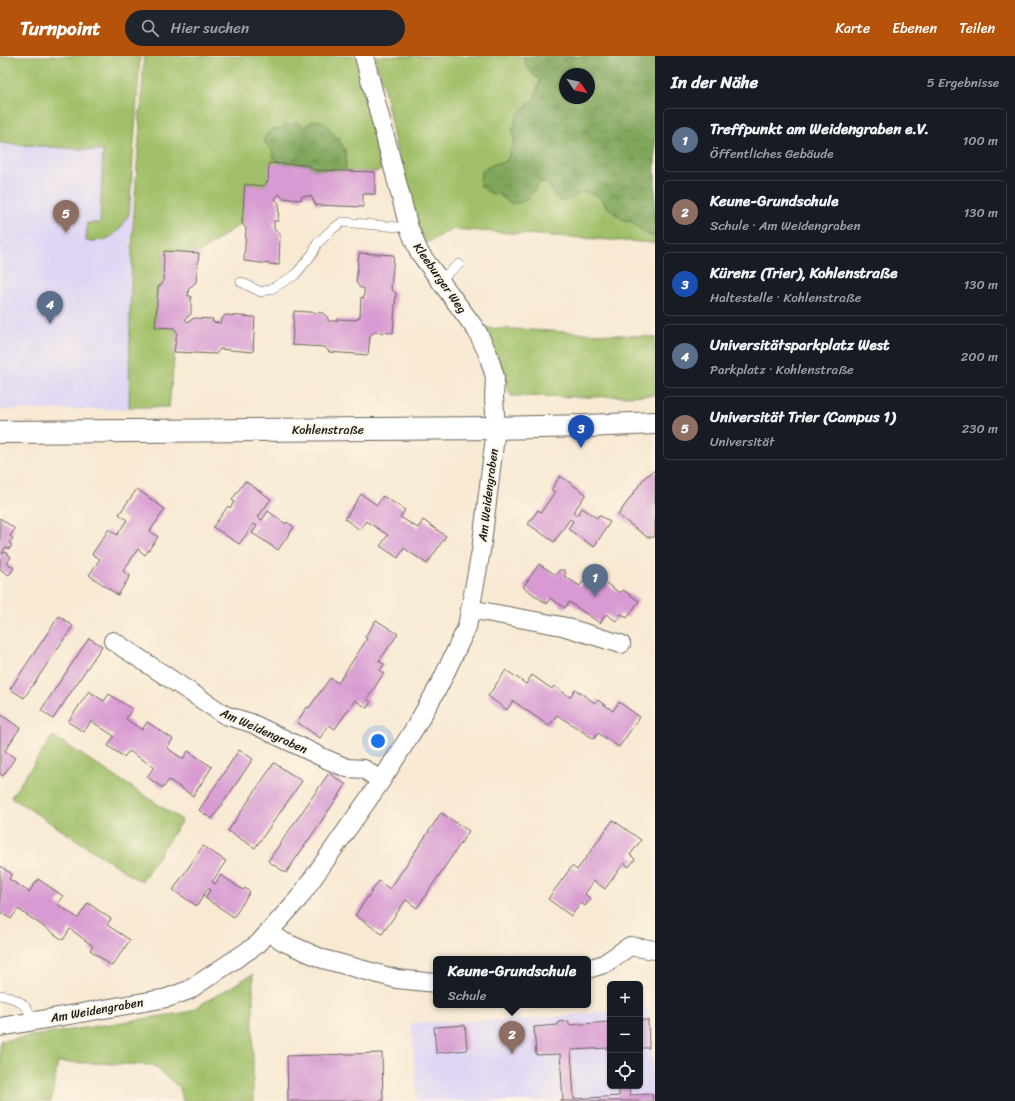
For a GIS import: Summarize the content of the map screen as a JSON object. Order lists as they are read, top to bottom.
{
  "streets": {
    "main road": ["Kohlenstraße"],
    "street": ["Kleeburger Weg", "Am Weidengraben"]
  },
  "crossings": [
    ["Kleeburger Weg", "Kohlenstraße"],
    ["Kleeburger Weg", "Am Weidengraben"],
    ["Kohlenstraße", "Am Weidengraben"]
  ],
  "north": "bottom right",
  "page": {
    "header": "Turnpoint",
    "search": "Hier suchen",
    "nav": ["Karte", "Ebenen", "Teilen"],
    "heading": ["In der Nähe", "5 Ergebnisse"],
    "list": [
      {
        "mark": "1",
        "name": "Treffpunkt am Weidengraben e.V.",
        "note": "Öffentliches Gebäude",
        "value": "100 m"
      },
      {
        "mark": "2",
        "name": "Keune-Grundschule",
        "note": "Schule · Am Weidengraben",
        "value": "130 m"
      },
      {
        "mark": "3",
        "name": "Kürenz (Trier), Kohlenstraße",
        "note": "Haltestelle · Kohlenstraße",
        "value": "130 m"
      },
      {
        "mark": "4",
        "name": "Universitätsparkplatz West",
        "note": "Parkplatz · Kohlenstraße",
        "value": "200 m"
      },
      {
        "mark": "5",
        "name": "Universität Trier (Campus 1)",
        "note": "Universität",
        "value": "230 m"
      }
    ],
    "pins": [
      "5",
      "4",
      "3",
      "1",
      "2"
    ],
    "popup": ["Keune-Grundschule", "Schule"],
    "map_buttons": ["+", "−"]
  }
}
